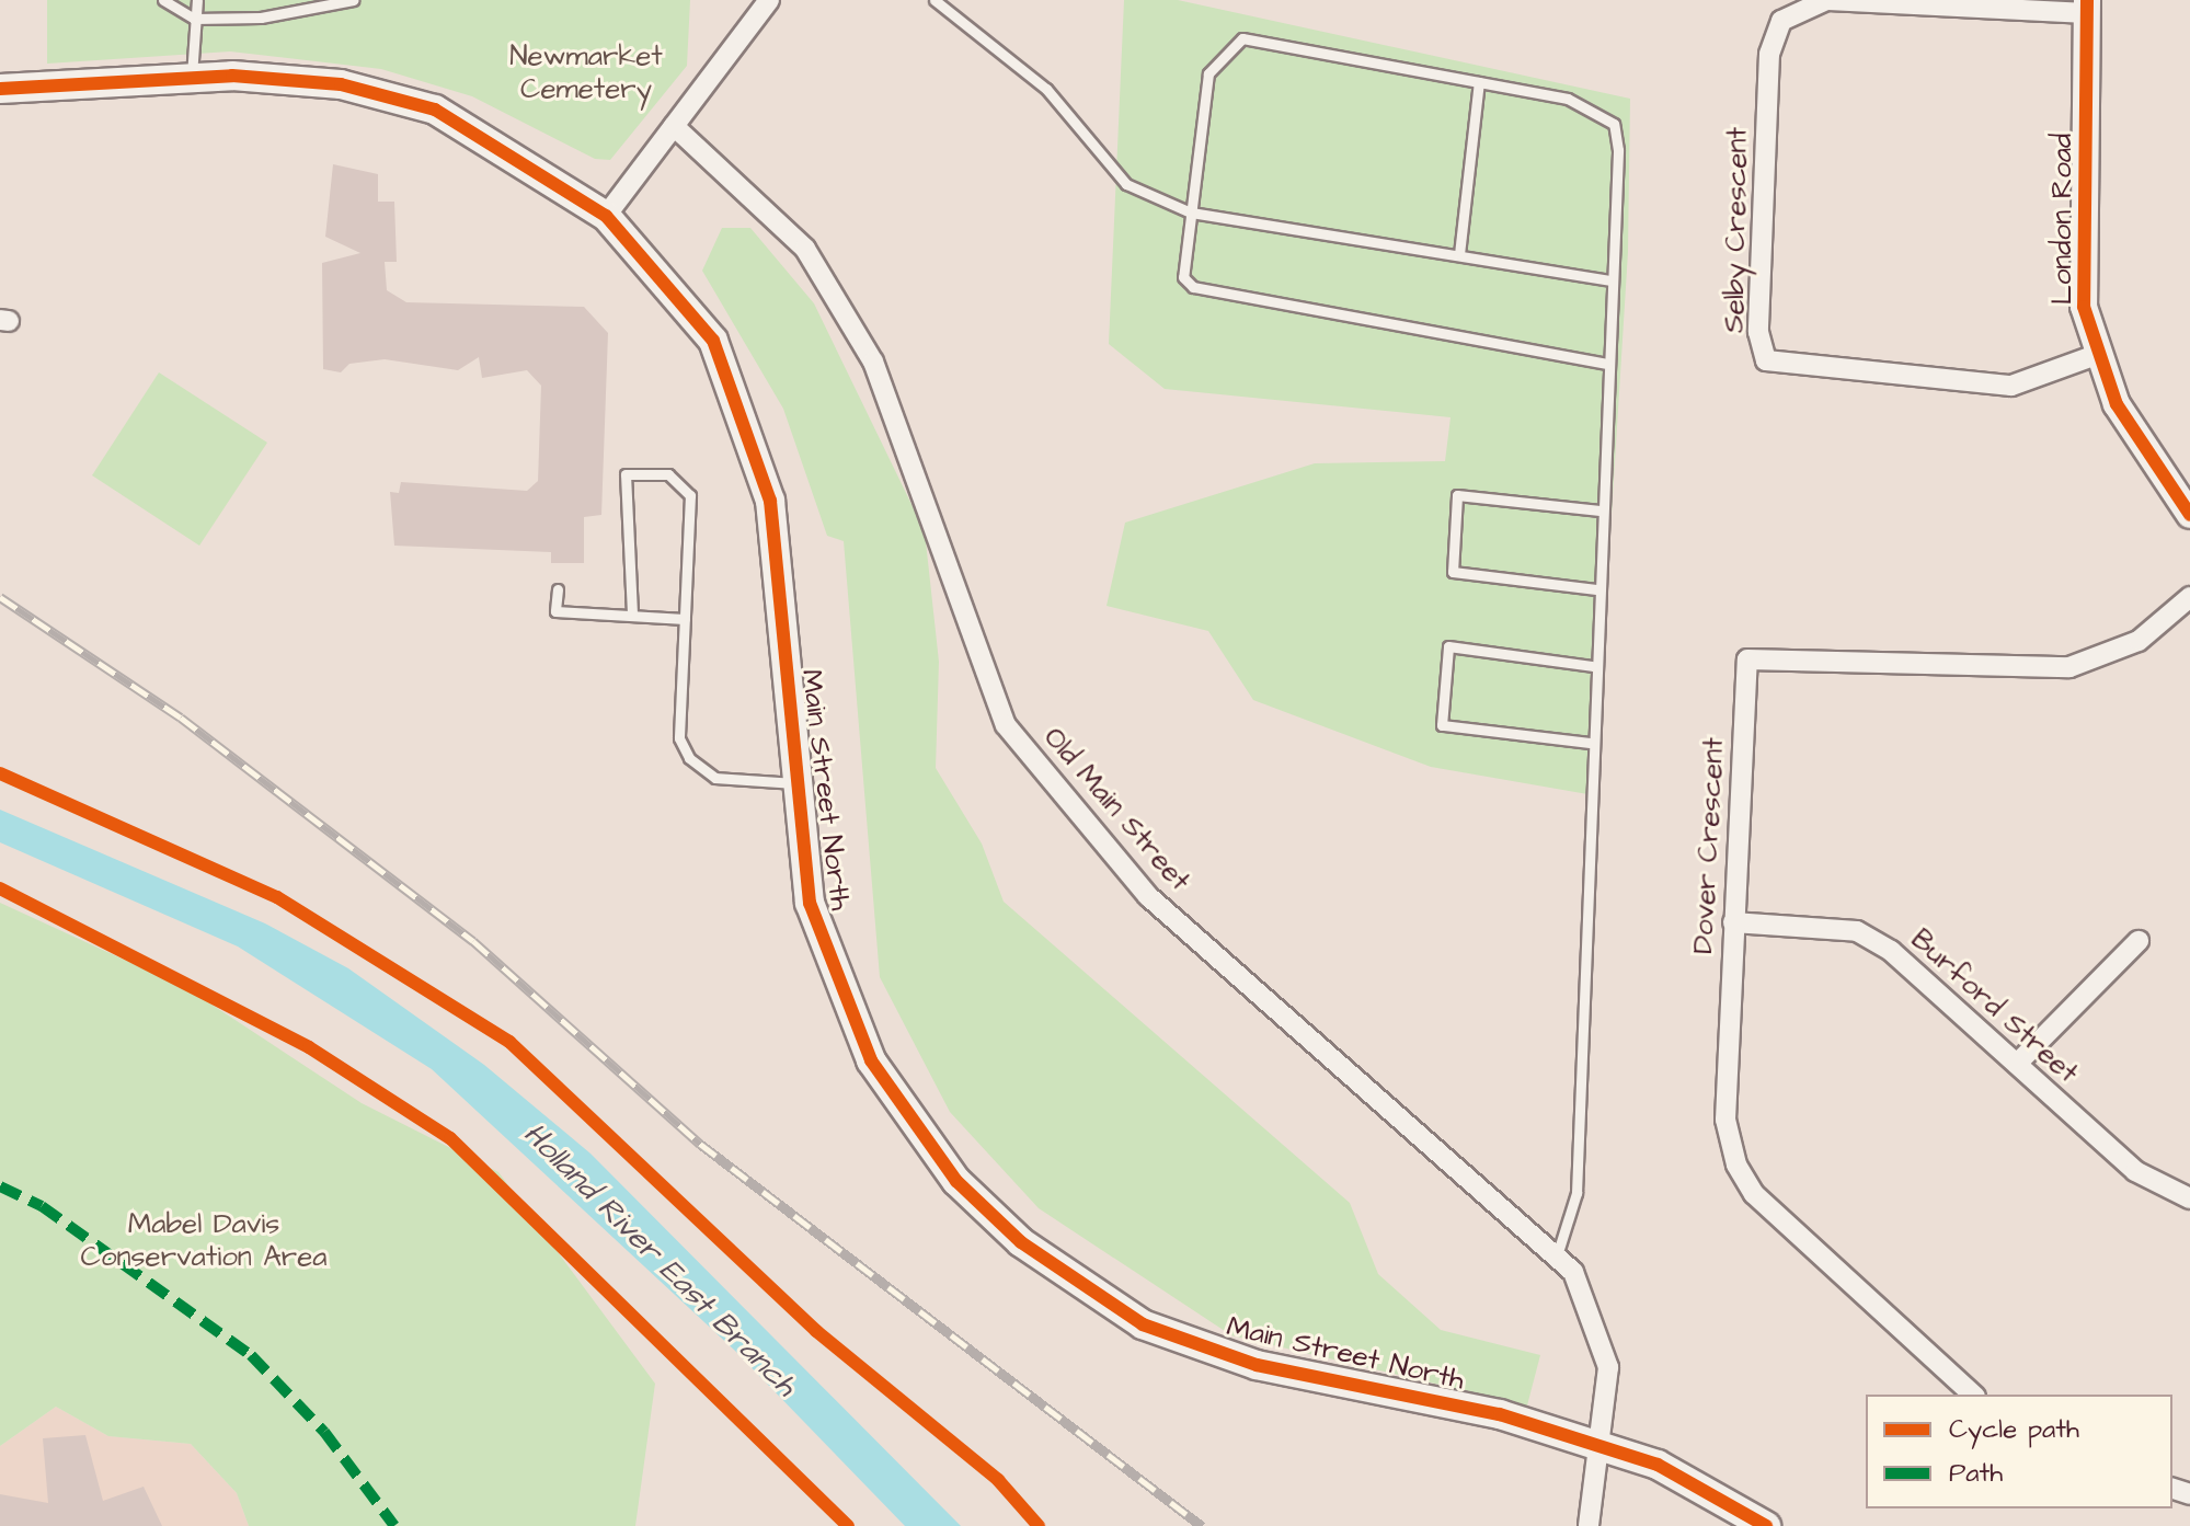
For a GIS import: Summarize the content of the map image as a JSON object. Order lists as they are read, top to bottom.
{
  "streets": {
    "main road": ["Main Street North"],
    "street": [
      "London Road",
      "Selby Crescent",
      "Old Main Street",
      "Dover Crescent",
      "Burford Street"
    ]
  },
  "crossings": [
    ["London Road", "Selby Crescent"],
    ["Main Street North", "Old Main Street"],
    ["Dover Crescent", "Burford Street"]
  ],
  "water": ["Holland River East Branch"],
  "parks": ["Newmarket Cemetery", "Mabel Davis Conservation Area"],
  "legend": ["Cycle path", "Path"]
}
